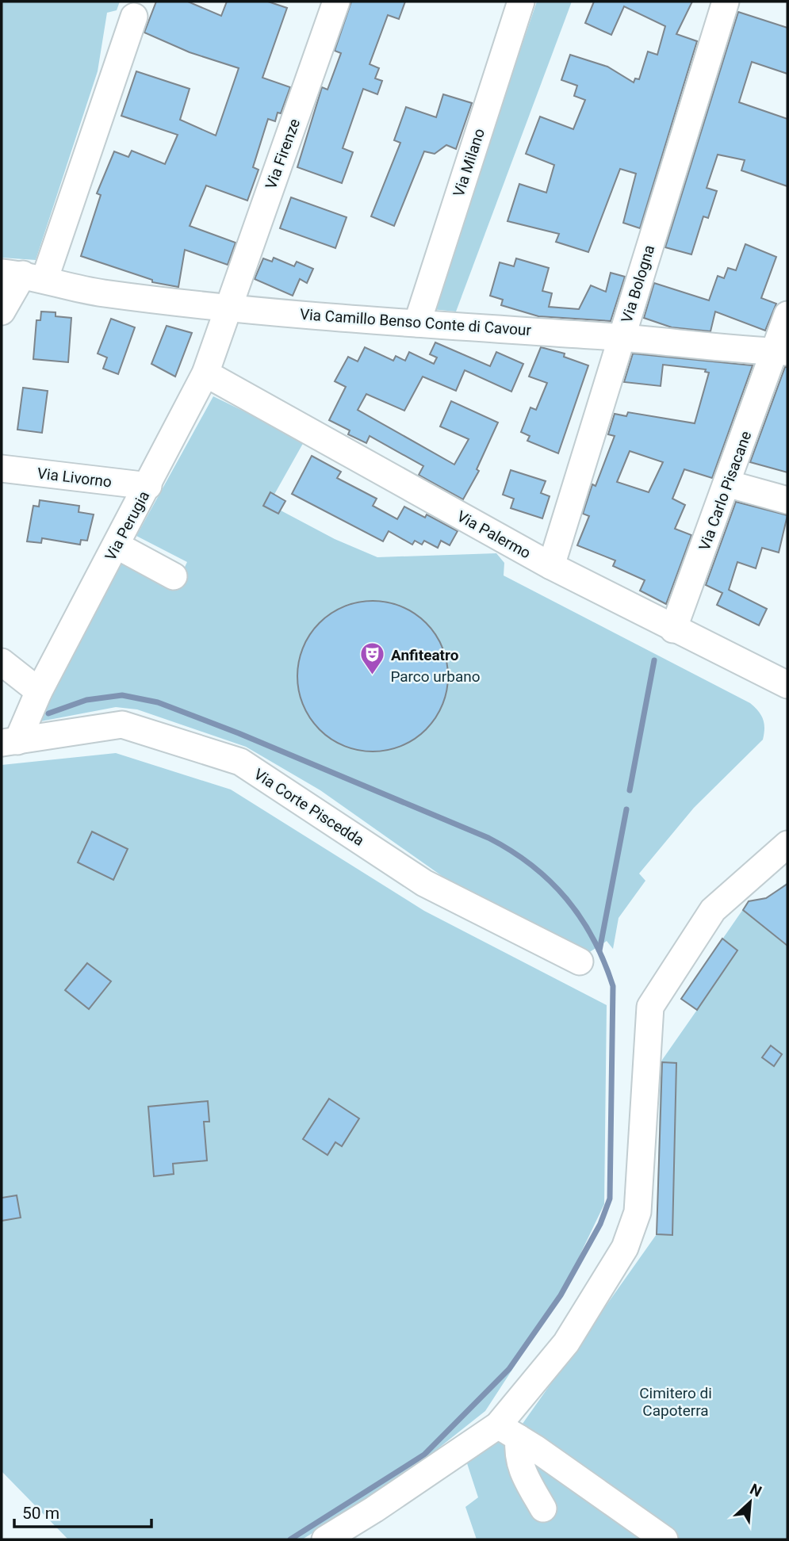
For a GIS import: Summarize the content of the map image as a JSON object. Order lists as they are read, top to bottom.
{
  "streets": {
    "street": [
      "Via Firenze",
      "Via Milano",
      "Via Bologna",
      "Via Camillo Benso Conte di Cavour",
      "Via Livorno",
      "Via Carlo Pisacane",
      "Via Perugia",
      "Via Palermo",
      "Via Corte Piscedda"
    ]
  },
  "crossings": [
    ["Via Firenze", "Via Camillo Benso Conte di Cavour"],
    ["Via Firenze", "Via Perugia"],
    ["Via Milano", "Via Camillo Benso Conte di Cavour"],
    ["Via Bologna", "Via Camillo Benso Conte di Cavour"],
    ["Via Bologna", "Via Palermo"],
    ["Via Camillo Benso Conte di Cavour", "Via Carlo Pisacane"],
    ["Via Camillo Benso Conte di Cavour", "Via Perugia"],
    ["Via Livorno", "Via Perugia"],
    ["Via Carlo Pisacane", "Via Palermo"],
    ["Via Perugia", "Via Palermo"],
    ["Via Perugia", "Via Corte Piscedda"]
  ],
  "parks": ["Parco urbano", "Cimitero di Capoterra"],
  "places": {
    "theatre": ["Anfiteatro"]
  },
  "scale_bar": "50 m",
  "north": "top right"
}
